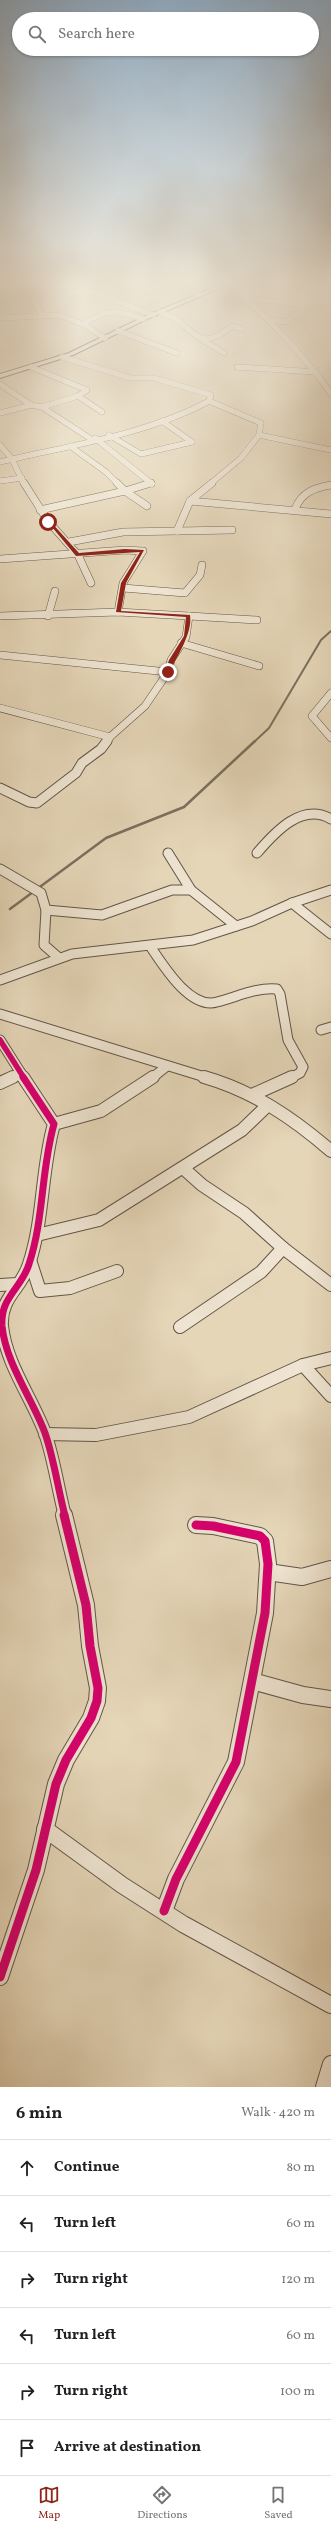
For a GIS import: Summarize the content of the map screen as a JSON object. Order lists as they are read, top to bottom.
{
  "page": {
    "search": "Search here",
    "heading": ["6 min", "Walk · 420 m"],
    "list": [
      ["Continue", "80 m"],
      ["Turn left", "60 m"],
      ["Turn right", "120 m"],
      ["Turn left", "60 m"],
      ["Turn right", "100 m"],
      "Arrive at destination"
    ],
    "nav": ["Map", "Directions", "Saved"]
  }
}
